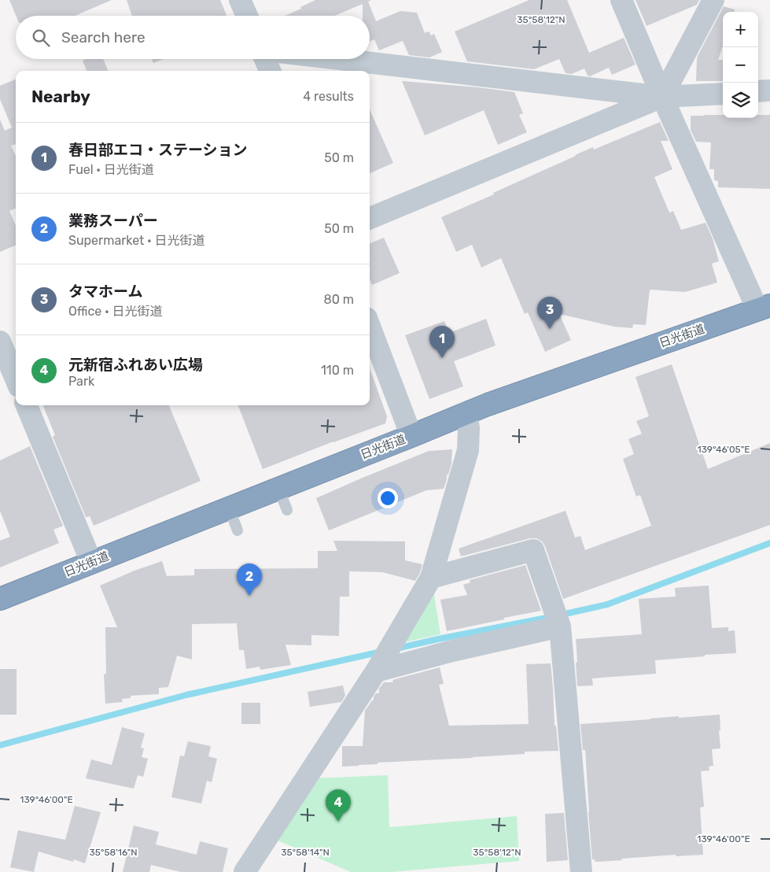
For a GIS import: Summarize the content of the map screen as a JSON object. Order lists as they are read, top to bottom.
{
  "streets": {
    "highway": ["日光街道"]
  },
  "page": {
    "map_buttons": ["+", "−"],
    "search": "Search here",
    "heading": ["Nearby", "4 results"],
    "list": [
      {
        "mark": "1",
        "name": "春日部エコ・ステーション",
        "note": "Fuel · 日光街道",
        "value": "50 m"
      },
      {
        "mark": "2",
        "name": "業務スーパー",
        "note": "Supermarket · 日光街道",
        "value": "50 m"
      },
      {
        "mark": "3",
        "name": "タマホーム",
        "note": "Office · 日光街道",
        "value": "80 m"
      },
      {
        "mark": "4",
        "name": "元新宿ふれあい広場",
        "note": "Park",
        "value": "110 m"
      }
    ],
    "pins": [
      "3",
      "1",
      "2",
      "4"
    ]
  },
  "coordinates": [
    "35°58'12\"N",
    "139°46'05\"E",
    "139°46'00\"E",
    "35°58'16\"N",
    "35°58'14\"N"
  ]
}
